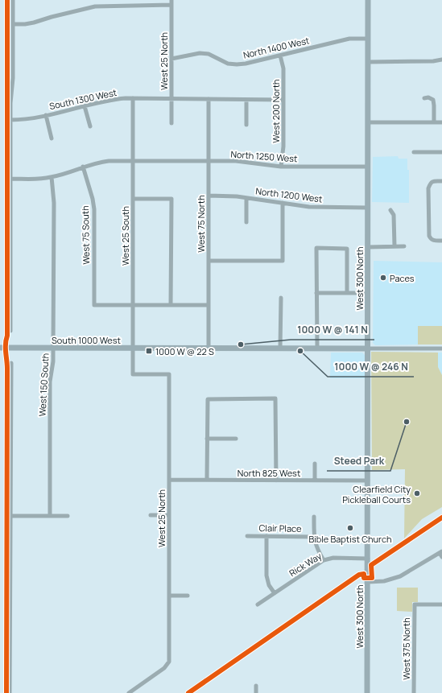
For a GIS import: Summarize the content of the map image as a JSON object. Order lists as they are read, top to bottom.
{
  "streets": {
    "main road": ["West 300 North", "South 1000 West"],
    "street": [
      "North 1400 West",
      "West 25 North",
      "South 1300 West",
      "West 200 North",
      "North 1250 West",
      "North 1200 West",
      "West 75 North",
      "West 75 South",
      "West 25 South",
      "West 150 South",
      "North 825 West",
      "Clair Place",
      "Rick Way",
      "West 375 North"
    ]
  },
  "crossings": [
    ["North 1400 West", "West 25 North"],
    ["North 1400 West", "West 200 North"],
    ["North 1400 West", "West 300 North"],
    ["West 25 North", "South 1300 West"],
    ["West 25 North", "West 25 South"],
    ["West 25 North", "North 825 West"],
    ["South 1300 West", "West 200 North"],
    ["South 1300 West", "West 75 North"],
    ["South 1300 West", "West 25 South"],
    ["West 200 North", "North 1250 West"],
    ["North 1250 West", "West 75 North"],
    ["North 1250 West", "West 75 South"],
    ["North 1250 West", "West 25 South"],
    ["North 1250 West", "West 300 North"],
    ["North 1250 West", "West 150 South"],
    ["North 1200 West", "West 75 North"],
    ["North 1200 West", "West 300 North"],
    ["West 75 North", "South 1000 West"],
    ["West 75 South", "West 25 South"],
    ["West 25 South", "South 1000 West"],
    ["West 300 North", "South 1000 West"],
    ["West 300 North", "North 825 West"],
    ["West 300 North", "Rick Way"],
    ["South 1000 West", "West 150 South"]
  ],
  "places": {
    "other": [
      "Paces",
      "1000 W @ 141 N",
      "1000 W @ 246 N",
      "Steed Park",
      "Clearfield City Pickleball Courts",
      "Bible Baptist Church"
    ],
    "transit": ["1000 W @ 22 S"]
  }
}
